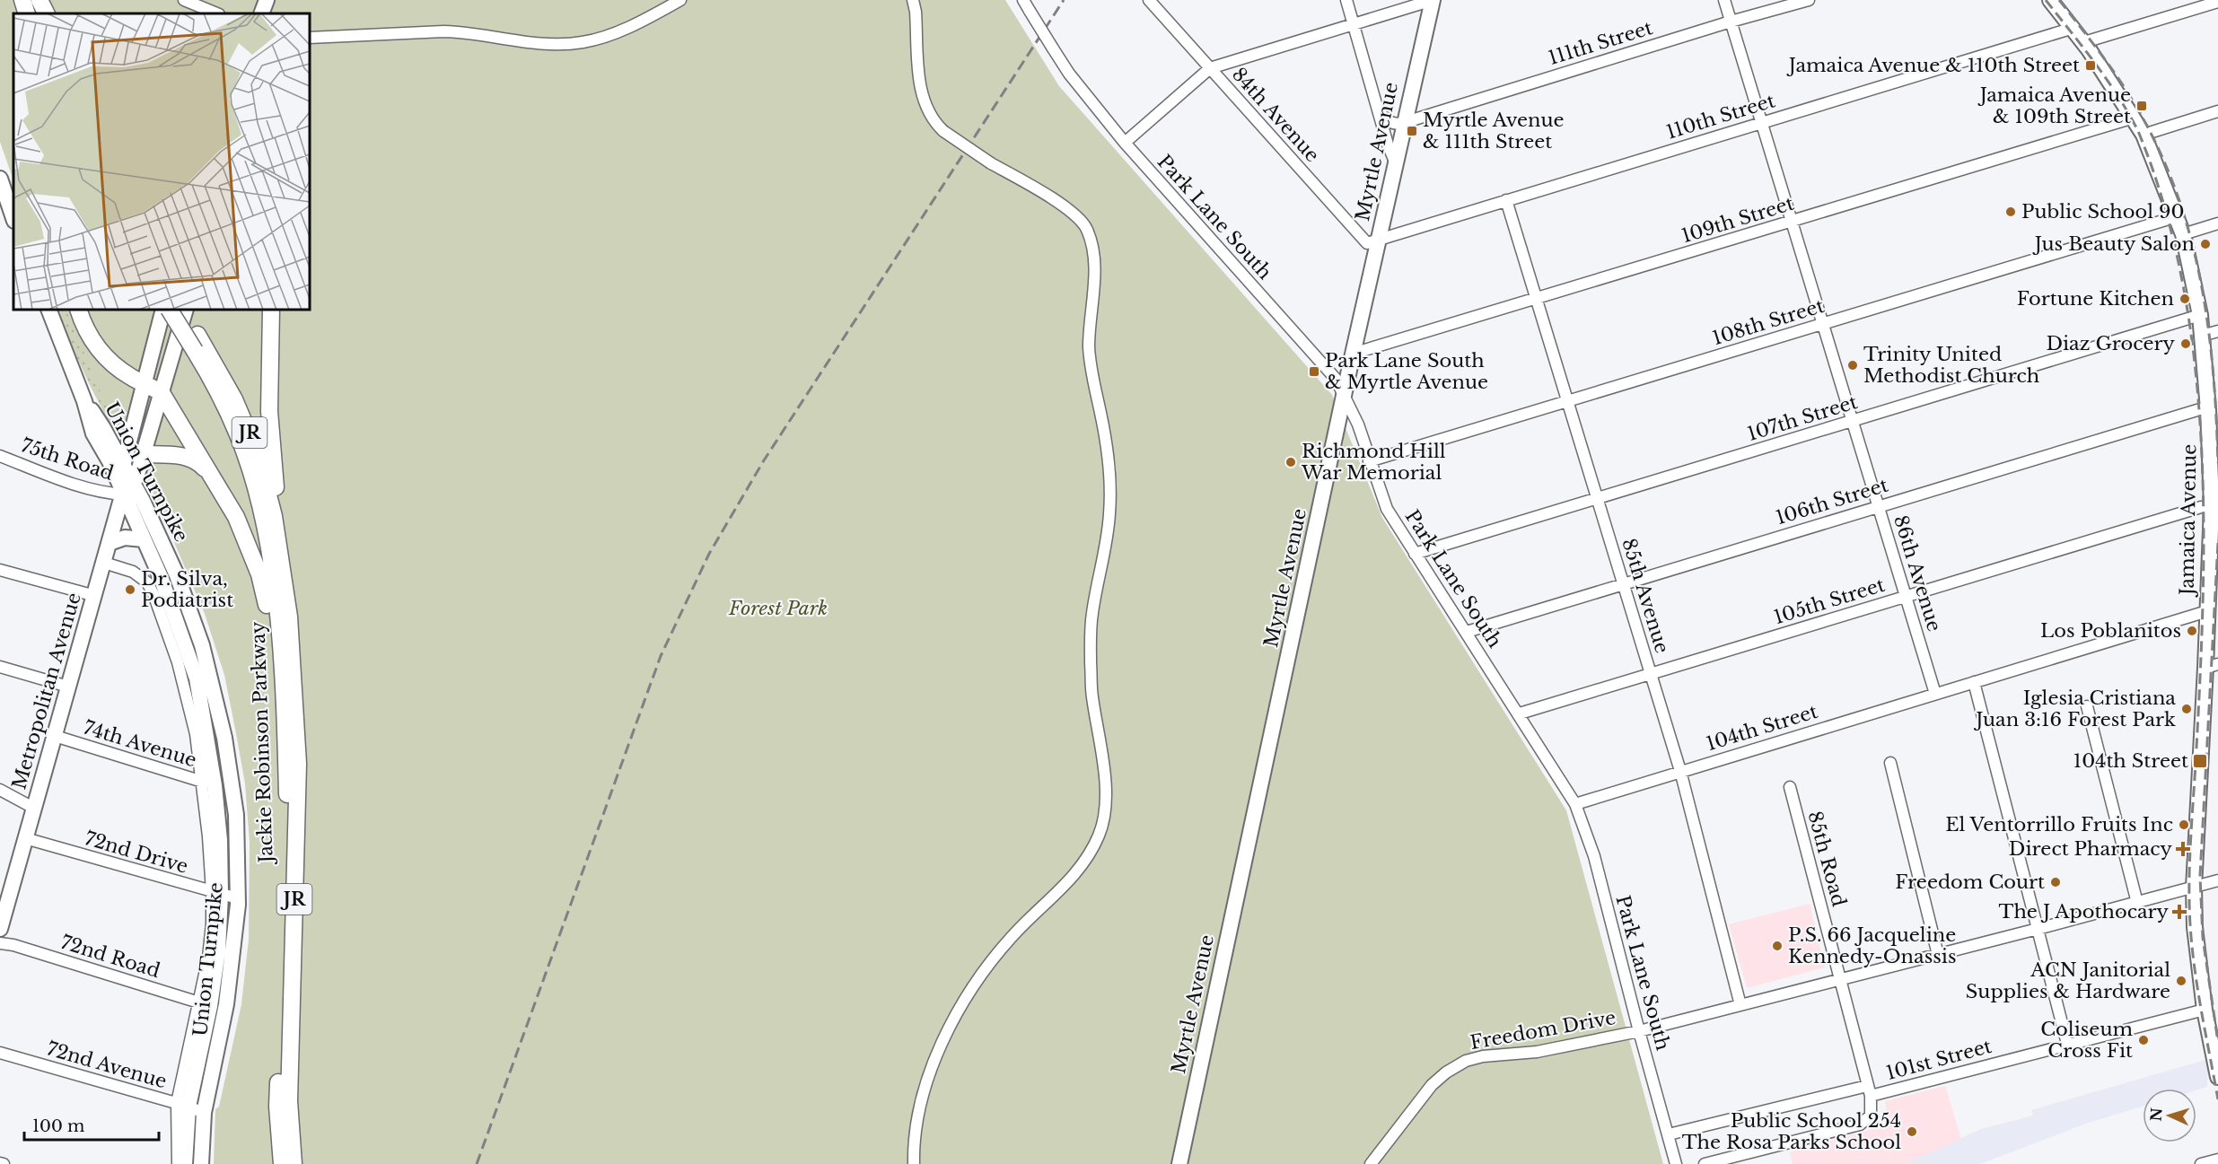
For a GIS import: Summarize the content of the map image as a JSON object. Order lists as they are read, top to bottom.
{
  "streets": {
    "highway": ["JR", "Jackie Robinson Parkway"],
    "main road": [
      "Myrtle Avenue",
      "Union Turnpike",
      "Jamaica Avenue",
      "Metropolitan Avenue"
    ],
    "street": [
      "111th Street",
      "84th Avenue",
      "110th Street",
      "Park Lane South",
      "109th Street",
      "108th Street",
      "107th Street",
      "75th Road",
      "106th Street",
      "86th Avenue",
      "85th Avenue",
      "105th Street",
      "104th Street",
      "74th Avenue",
      "72nd Drive",
      "85th Road",
      "72nd Road",
      "Freedom Drive",
      "101st Street",
      "72nd Avenue"
    ]
  },
  "crossings": [
    ["111th Street", "Myrtle Avenue"],
    ["111th Street", "86th Avenue"],
    ["84th Avenue", "110th Street"],
    ["84th Avenue", "Myrtle Avenue"],
    ["110th Street", "Myrtle Avenue"],
    ["110th Street", "Jamaica Avenue"],
    ["110th Street", "86th Avenue"],
    ["110th Street", "85th Avenue"],
    ["Myrtle Avenue", "Park Lane South"],
    ["Myrtle Avenue", "109th Street"],
    ["Park Lane South", "108th Street"],
    ["Park Lane South", "107th Street"],
    ["Park Lane South", "106th Street"],
    ["Park Lane South", "105th Street"],
    ["Park Lane South", "104th Street"],
    ["Park Lane South", "Freedom Drive"],
    ["Park Lane South", "101st Street"],
    ["109th Street", "Jamaica Avenue"],
    ["109th Street", "86th Avenue"],
    ["109th Street", "85th Avenue"],
    ["108th Street", "Jamaica Avenue"],
    ["108th Street", "86th Avenue"],
    ["108th Street", "85th Avenue"],
    ["107th Street", "Jamaica Avenue"],
    ["107th Street", "86th Avenue"],
    ["107th Street", "85th Avenue"],
    ["75th Road", "Union Turnpike"],
    ["75th Road", "Metropolitan Avenue"],
    ["Union Turnpike", "Metropolitan Avenue"],
    ["Union Turnpike", "74th Avenue"],
    ["Union Turnpike", "72nd Drive"],
    ["Union Turnpike", "72nd Road"],
    ["Union Turnpike", "72nd Avenue"],
    ["106th Street", "Jamaica Avenue"],
    ["106th Street", "86th Avenue"],
    ["106th Street", "85th Avenue"],
    ["Jamaica Avenue", "105th Street"],
    ["Jamaica Avenue", "104th Street"],
    ["Jamaica Avenue", "Freedom Drive"],
    ["Jamaica Avenue", "101st Street"],
    ["86th Avenue", "105th Street"],
    ["86th Avenue", "104th Street"],
    ["85th Avenue", "105th Street"],
    ["85th Avenue", "104th Street"],
    ["85th Avenue", "Freedom Drive"],
    ["Metropolitan Avenue", "74th Avenue"],
    ["Metropolitan Avenue", "72nd Drive"],
    ["85th Road", "Freedom Drive"],
    ["85th Road", "101st Street"]
  ],
  "parks": ["Forest Park"],
  "places": {
    "transit": [
      "Jamaica Avenue & 110th Street",
      "Jamaica Avenue & 109th Street",
      "Myrtle Avenue & 111th Street",
      "Park Lane South & Myrtle Avenue",
      "104th Street"
    ],
    "other": [
      "Public School 90",
      "Jus Beauty Salon",
      "Fortune Kitchen",
      "Diaz Grocery",
      "Trinity United Methodist Church",
      "Richmond Hill War Memorial",
      "Dr. Silva, Podiatrist",
      "Los Poblanitos",
      "Iglesia Cristiana Juan 3:16 Forest Park",
      "El Ventorrillo Fruits Inc",
      "Freedom Court",
      "P.S. 66 Jacqueline Kennedy-Onassis",
      "ACN Janitorial Supplies & Hardware",
      "Coliseum Cross Fit",
      "Public School 254 The Rosa Parks School"
    ],
    "health": ["Direct Pharmacy", "The J Apothocary"]
  },
  "scale_bar": "100 m",
  "north": "left"
}
